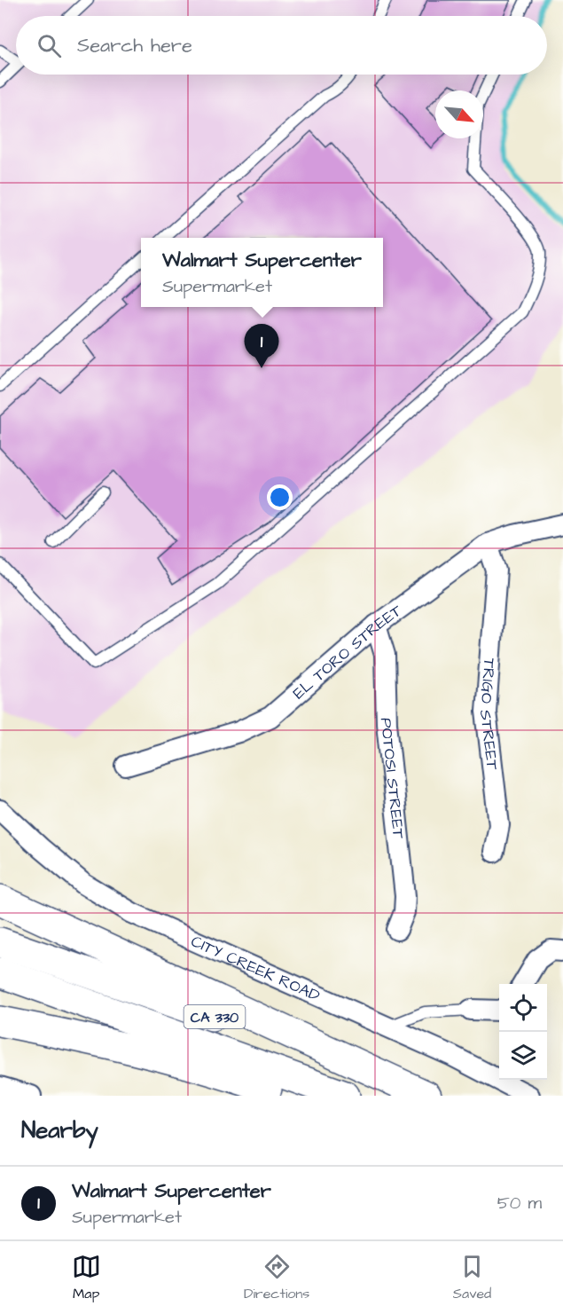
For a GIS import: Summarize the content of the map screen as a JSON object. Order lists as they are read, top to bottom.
{
  "streets": {
    "highway": ["CA 330"],
    "street": [
      "EL TORO STREET",
      "TRIGO STREET",
      "POTOSI STREET",
      "CITY CREEK ROAD"
    ]
  },
  "crossings": [
    ["EL TORO STREET", "TRIGO STREET"],
    ["EL TORO STREET", "POTOSI STREET"]
  ],
  "north": "bottom right",
  "page": {
    "search": "Search here",
    "popup": ["Walmart Supercenter", "Supermarket"],
    "pins": "1",
    "heading": "Nearby",
    "list": [
      {
        "mark": "1",
        "name": "Walmart Supercenter",
        "note": "Supermarket",
        "value": "50 m"
      }
    ],
    "nav": ["Map", "Directions", "Saved"]
  }
}
